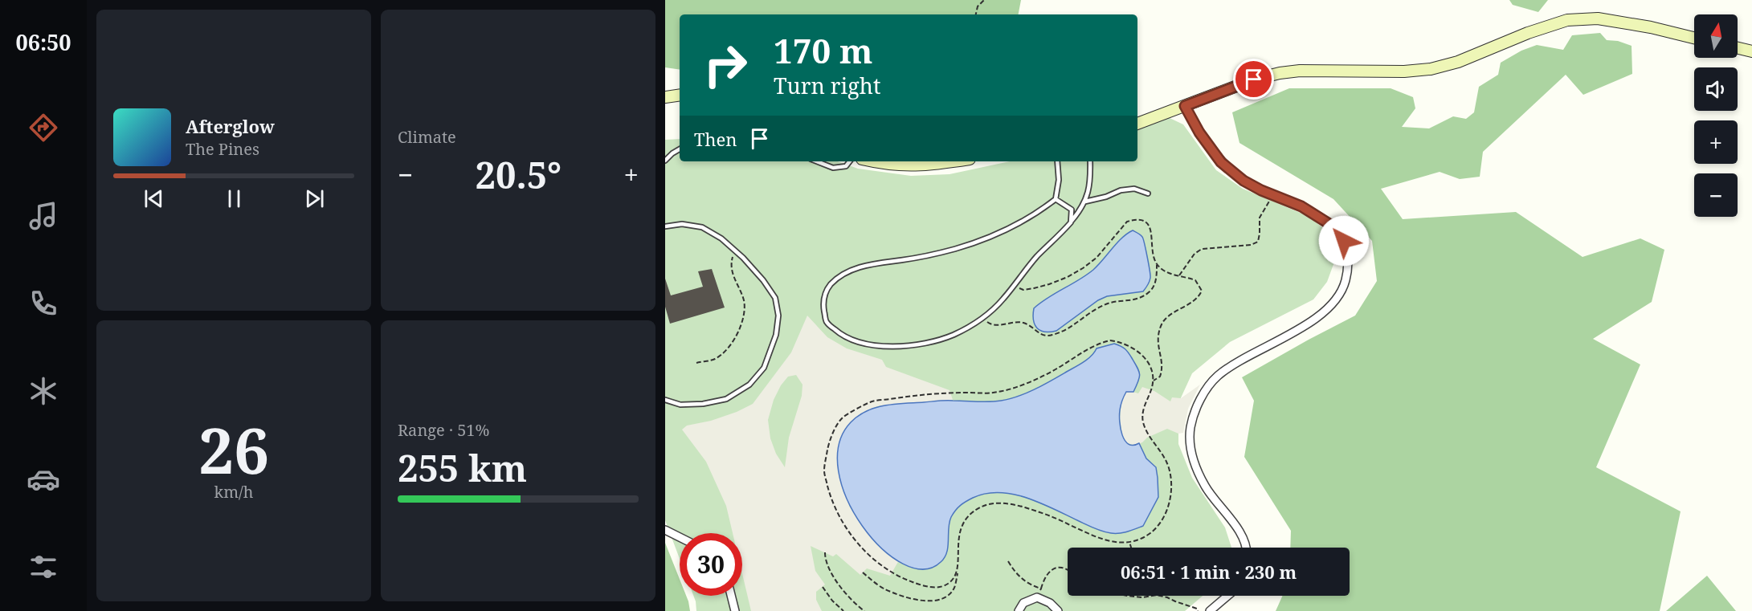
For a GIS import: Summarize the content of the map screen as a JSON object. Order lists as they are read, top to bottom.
{
  "north": "top",
  "page": {
    "tabs": "06:50",
    "tile": [
      "Climate",
      ["26", "km/h"],
      ["Range · 51%", "255 km"]
    ],
    "map_buttons": ["+", "−"],
    "turn": ["170 m", "Turn right"],
    "song": ["Afterglow", "The Pines"],
    "then": "Then",
    "heat": ["−", "20.5°", "+"],
    "limit": "30",
    "trip": "06:51 · 1 min · 230 m"
  }
}
